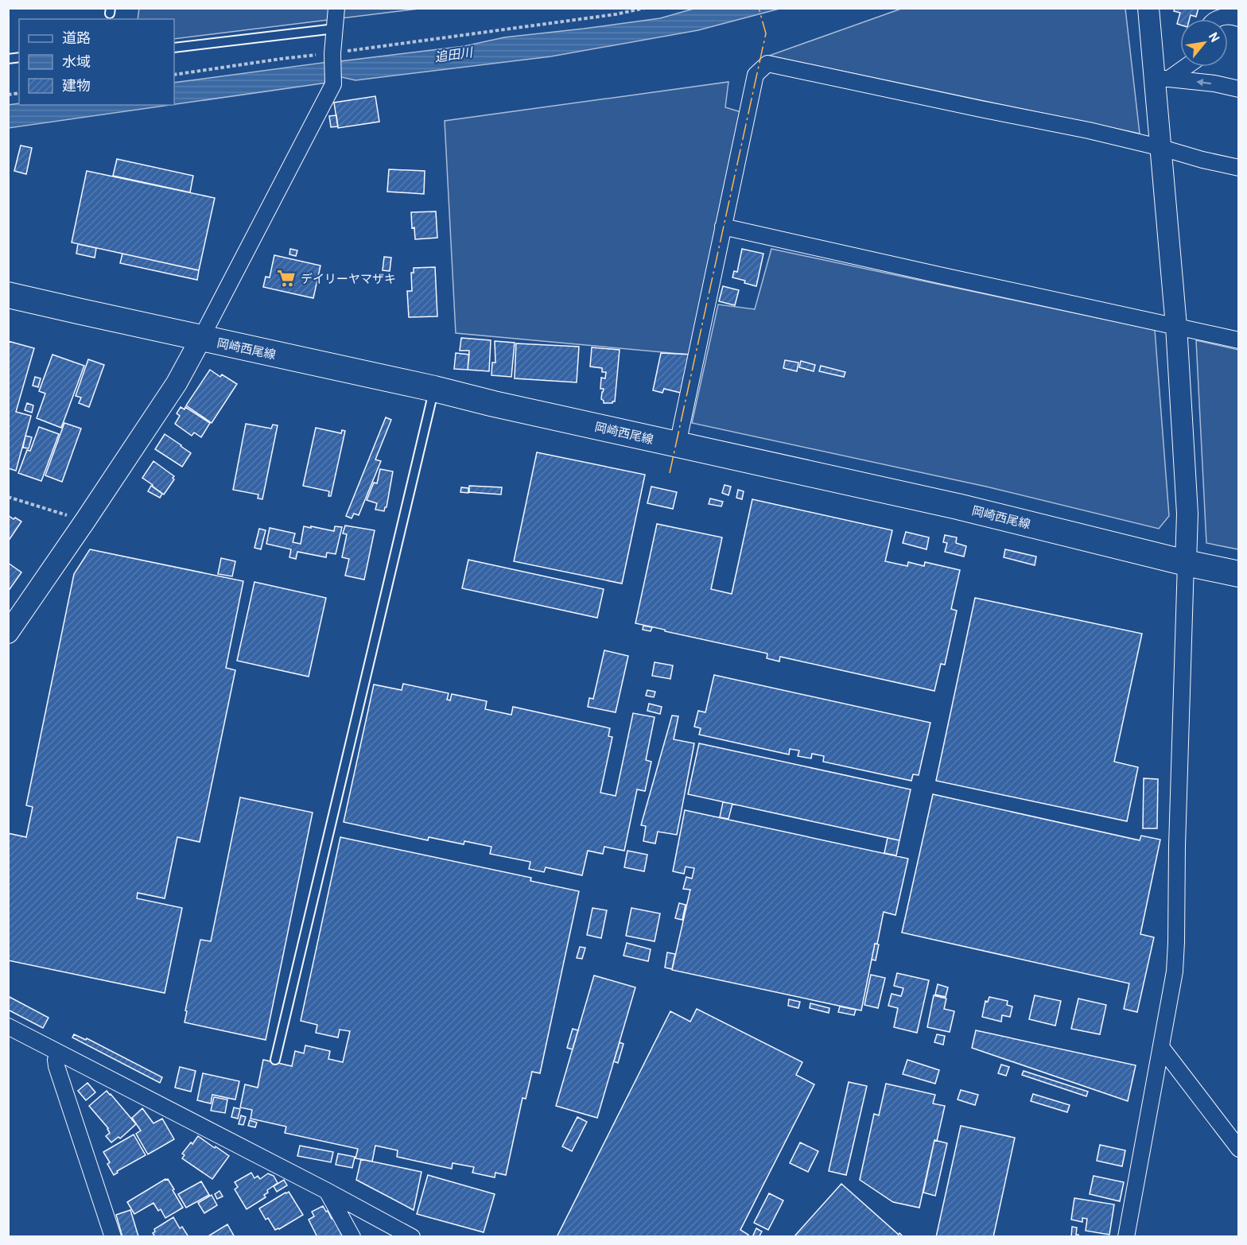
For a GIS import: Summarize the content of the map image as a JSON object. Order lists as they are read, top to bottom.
{
  "streets": {
    "main road": ["岡崎西尾線"]
  },
  "water": ["追田川"],
  "places": {
    "supermarket": ["デイリーヤマザキ"]
  },
  "legend": ["道路", "水域", "建物"],
  "north": "top right"
}
